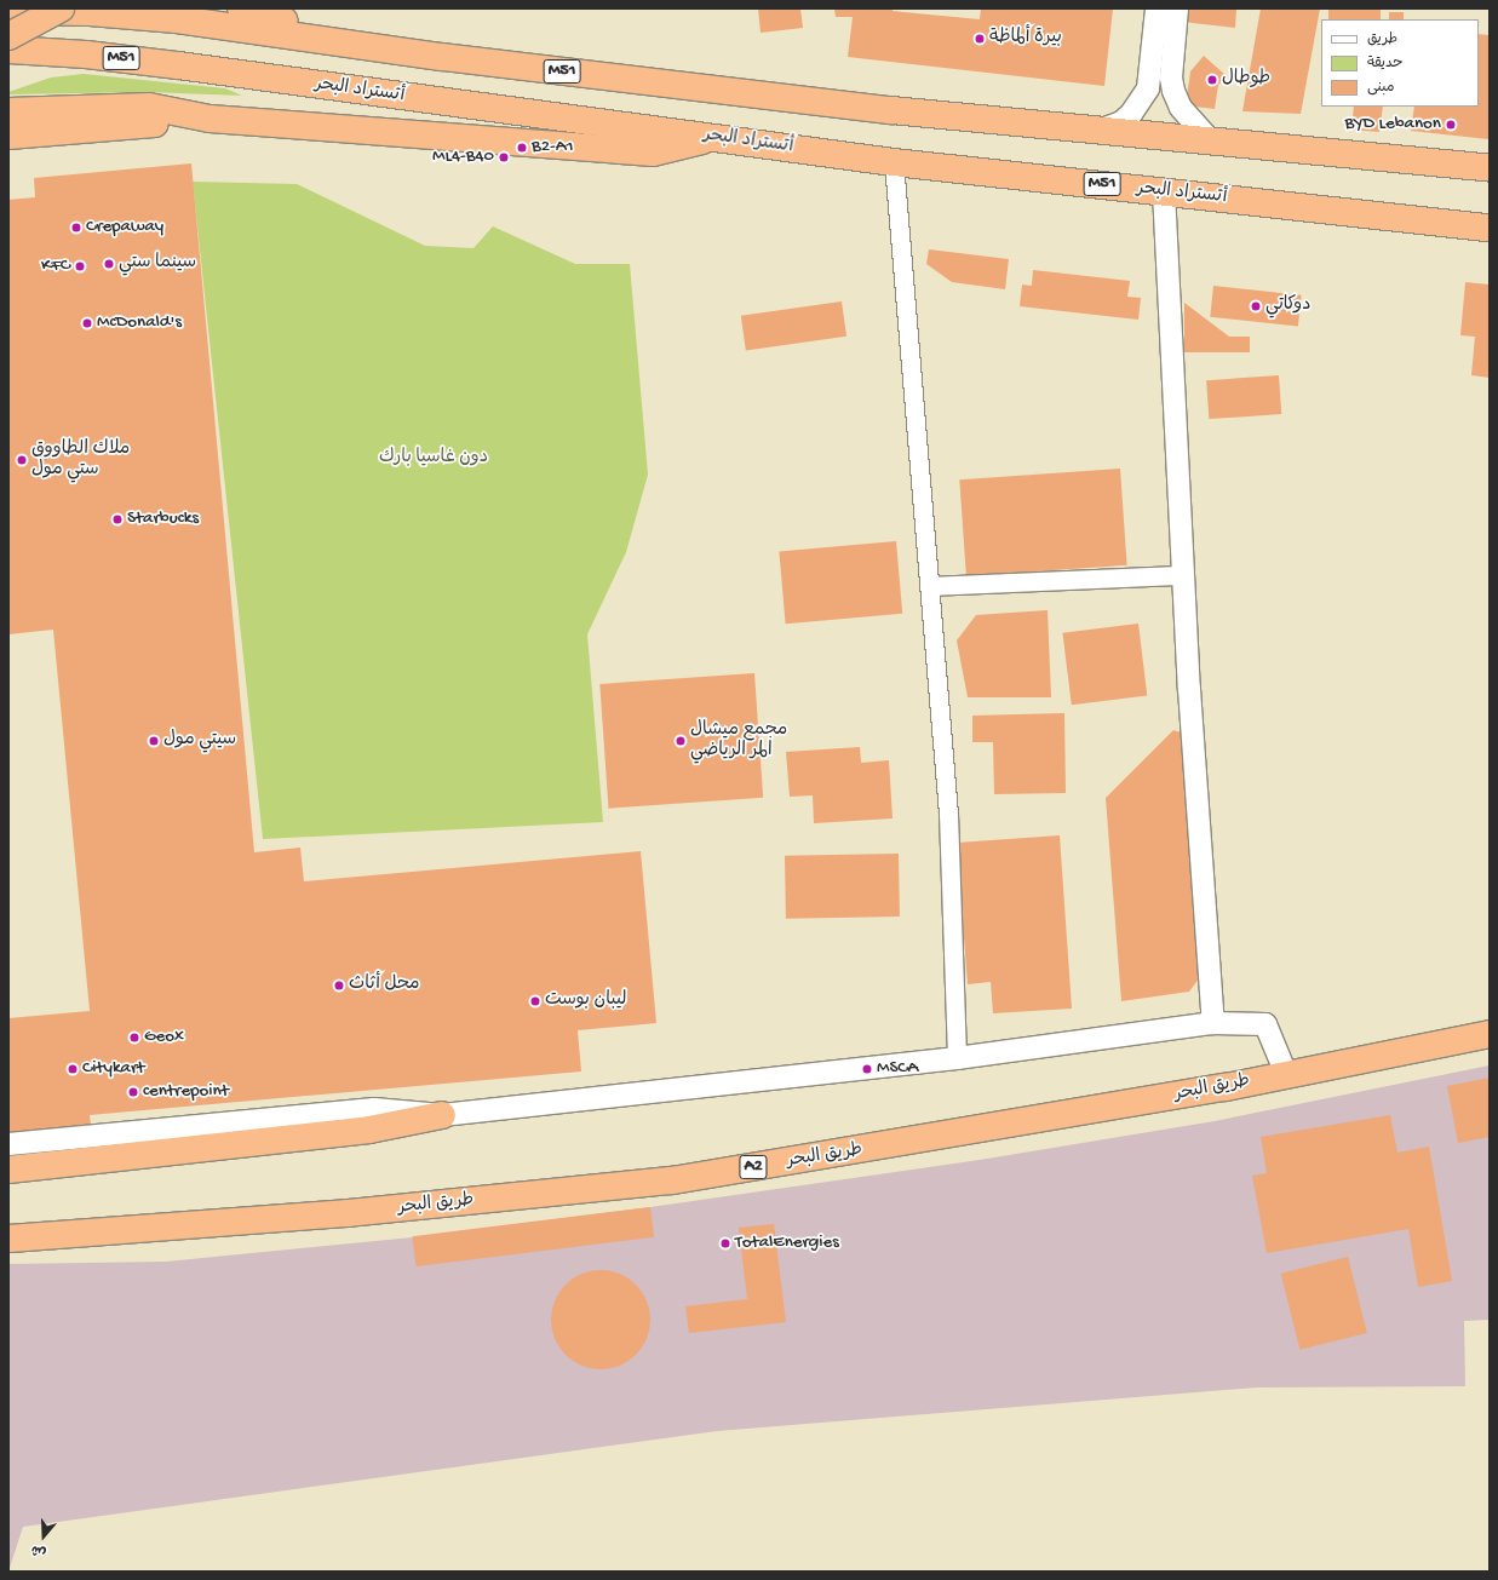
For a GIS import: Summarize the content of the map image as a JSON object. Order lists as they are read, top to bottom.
{
  "streets": {
    "highway": [
      "M51",
      "أتستراد البحر",
      "طريق البحر",
      "A2"
    ]
  },
  "parks": ["دون غاسيا بارك"],
  "places": [
    "بيرة ألماظة",
    "طوطال",
    "BYD Lebanon",
    "B2-A1",
    "ML4-B40",
    "Crepaway",
    "سينما ستي",
    "KFC",
    "دوكاتي",
    "McDonald's",
    "ملاك الطاووق ستي مول",
    "Starbucks",
    "سيتي مول",
    "مجمع ميشال المر الرياضي",
    "محل أثاث",
    "ليبان بوست",
    "Geox",
    "Citykart",
    "MSCA",
    "centrepoint",
    "TotalEnergies"
  ],
  "legend": ["طريق", "حديقة", "مبنى"],
  "north": "bottom"
}
